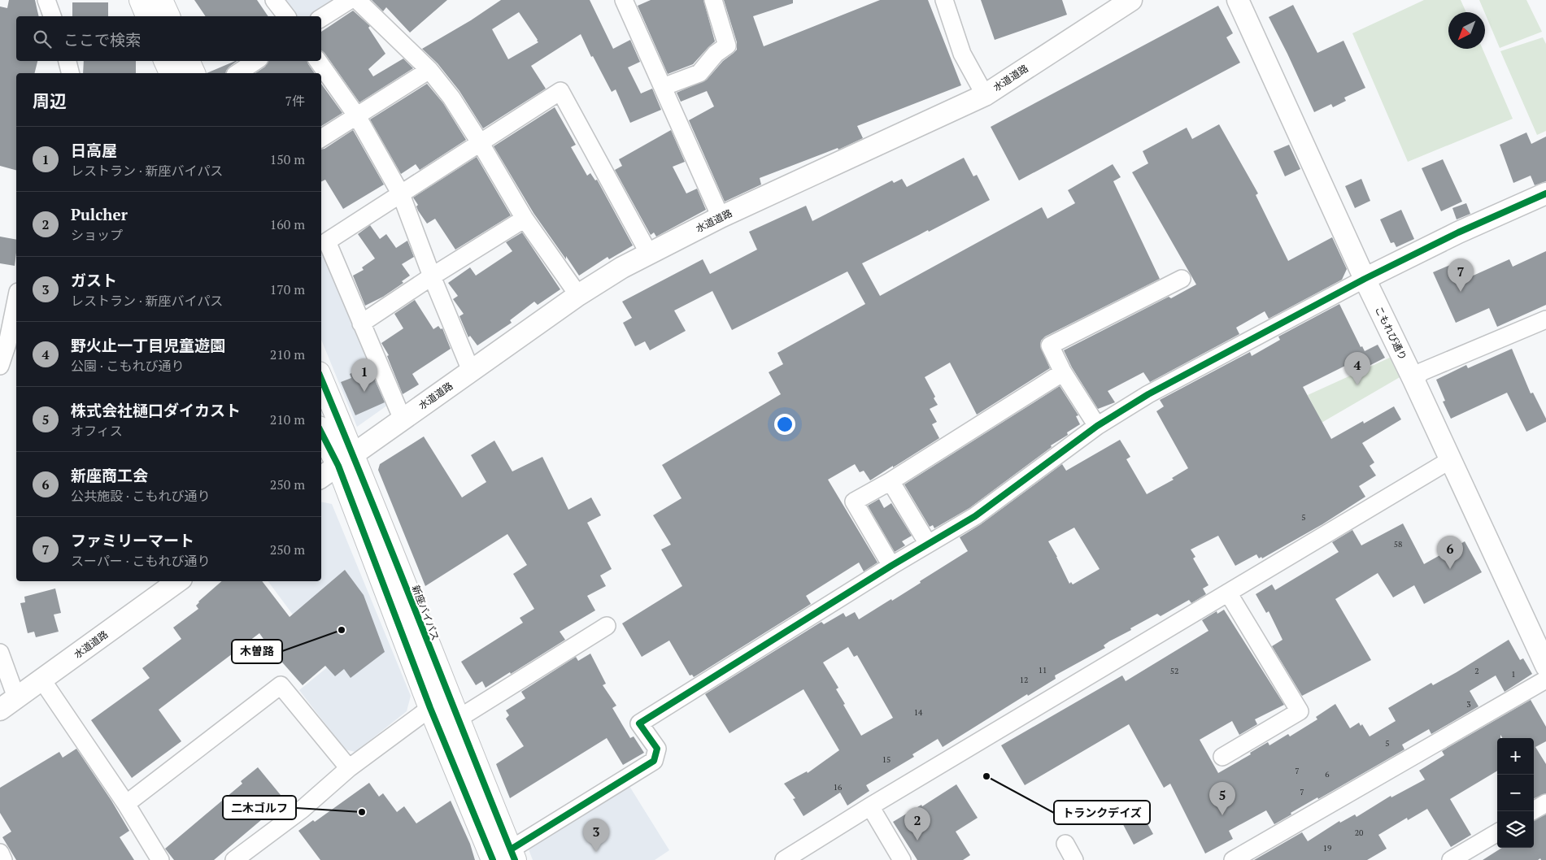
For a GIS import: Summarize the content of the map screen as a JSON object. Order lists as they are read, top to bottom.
{
  "streets": {
    "highway": ["新座バイパス"],
    "street": ["水道道路", "こもれび通り"]
  },
  "crossings": [
    ["水道道路", "新座バイパス"]
  ],
  "places": ["木曽路", "トランクデイズ", "二木ゴルフ"],
  "house_numbers": [
    "5",
    "58",
    "11",
    "52",
    "2",
    "1",
    "12",
    "3",
    "14",
    "5",
    "15",
    "7",
    "6",
    "16",
    "7",
    "20",
    "19"
  ],
  "north": "bottom left",
  "page": {
    "search": "ここで検索",
    "heading": ["周辺", "7件"],
    "list": [
      {
        "mark": "1",
        "name": "日高屋",
        "note": "レストラン · 新座バイパス",
        "value": "150 m"
      },
      {
        "mark": "2",
        "name": "Pulcher",
        "note": "ショップ",
        "value": "160 m"
      },
      {
        "mark": "3",
        "name": "ガスト",
        "note": "レストラン · 新座バイパス",
        "value": "170 m"
      },
      {
        "mark": "4",
        "name": "野火止一丁目児童遊園",
        "note": "公園 · こもれび通り",
        "value": "210 m"
      },
      {
        "mark": "5",
        "name": "株式会社樋口ダイカスト",
        "note": "オフィス",
        "value": "210 m"
      },
      {
        "mark": "6",
        "name": "新座商工会",
        "note": "公共施設 · こもれび通り",
        "value": "250 m"
      },
      {
        "mark": "7",
        "name": "ファミリーマート",
        "note": "スーパー · こもれび通り",
        "value": "250 m"
      }
    ],
    "pins": [
      "7",
      "4",
      "1",
      "6",
      "5",
      "2",
      "3"
    ],
    "map_buttons": ["+", "−"]
  }
}
